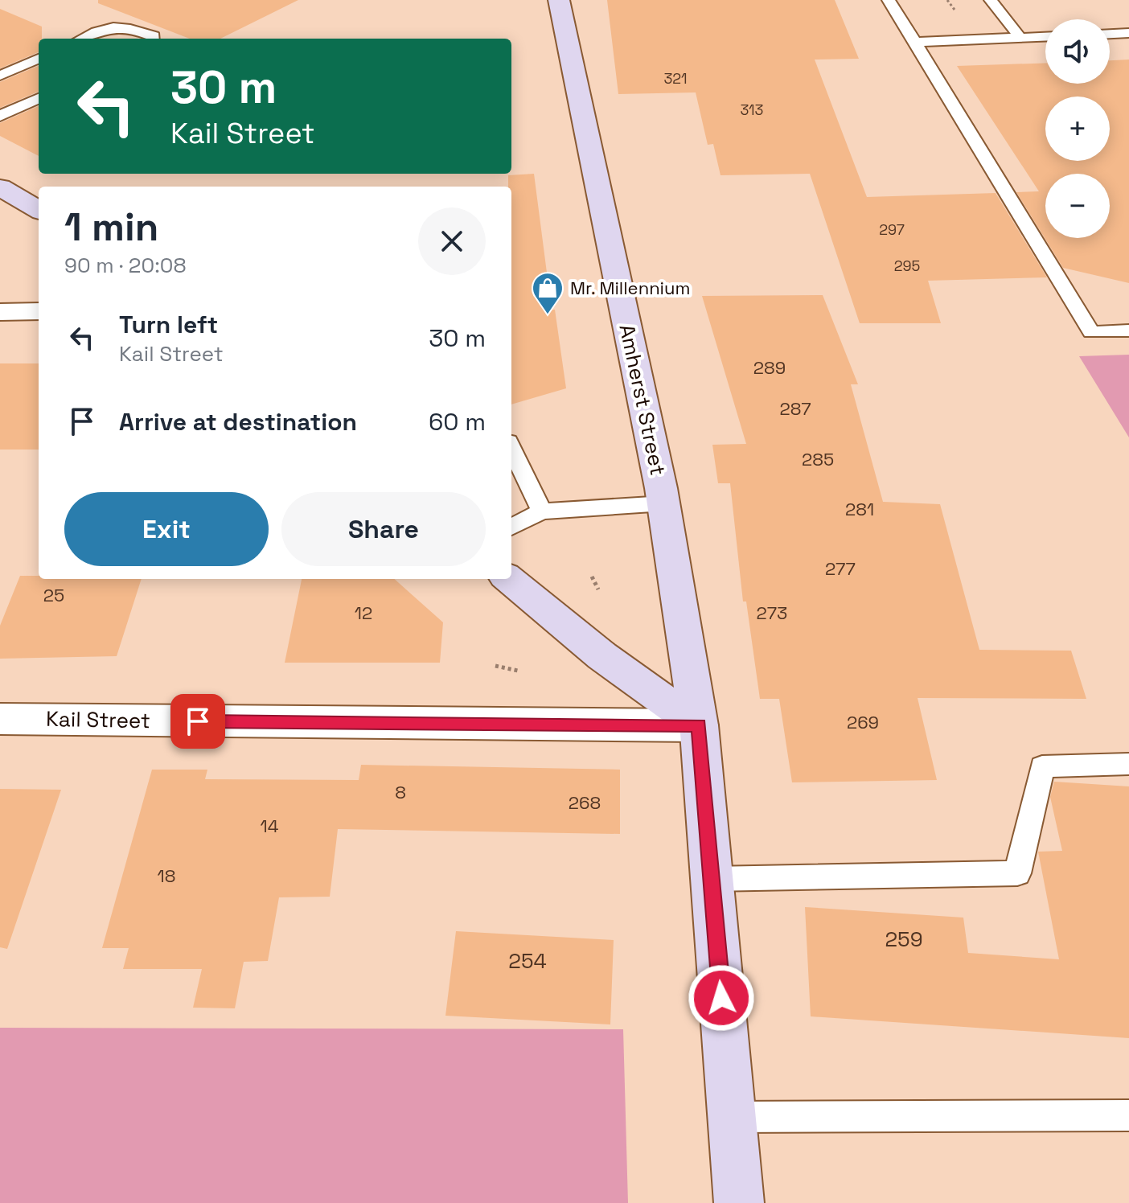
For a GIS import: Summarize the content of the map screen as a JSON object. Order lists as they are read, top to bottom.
{
  "streets": {
    "street": ["Amherst Street", "Kail Street"]
  },
  "crossings": [
    ["Amherst Street", "Kail Street"]
  ],
  "places": {
    "shop": ["Mr. Millennium"]
  },
  "house_numbers": [
    "321",
    "313",
    "297",
    "295",
    "289",
    "287",
    "285",
    "281",
    "277",
    "25",
    "12",
    "273",
    "269",
    "8",
    "268",
    "14",
    "18",
    "259",
    "254"
  ],
  "page": {
    "map_buttons": ["+", "−"],
    "turn": ["30 m", "Kail Street"],
    "heading": ["1 min", "90 m · 20:08"],
    "list": [
      {
        "name": "Turn left",
        "note": "Kail Street",
        "value": "30 m"
      },
      {
        "name": "Arrive at destination",
        "value": "60 m"
      }
    ],
    "buttons": ["Exit", "Share"]
  }
}
